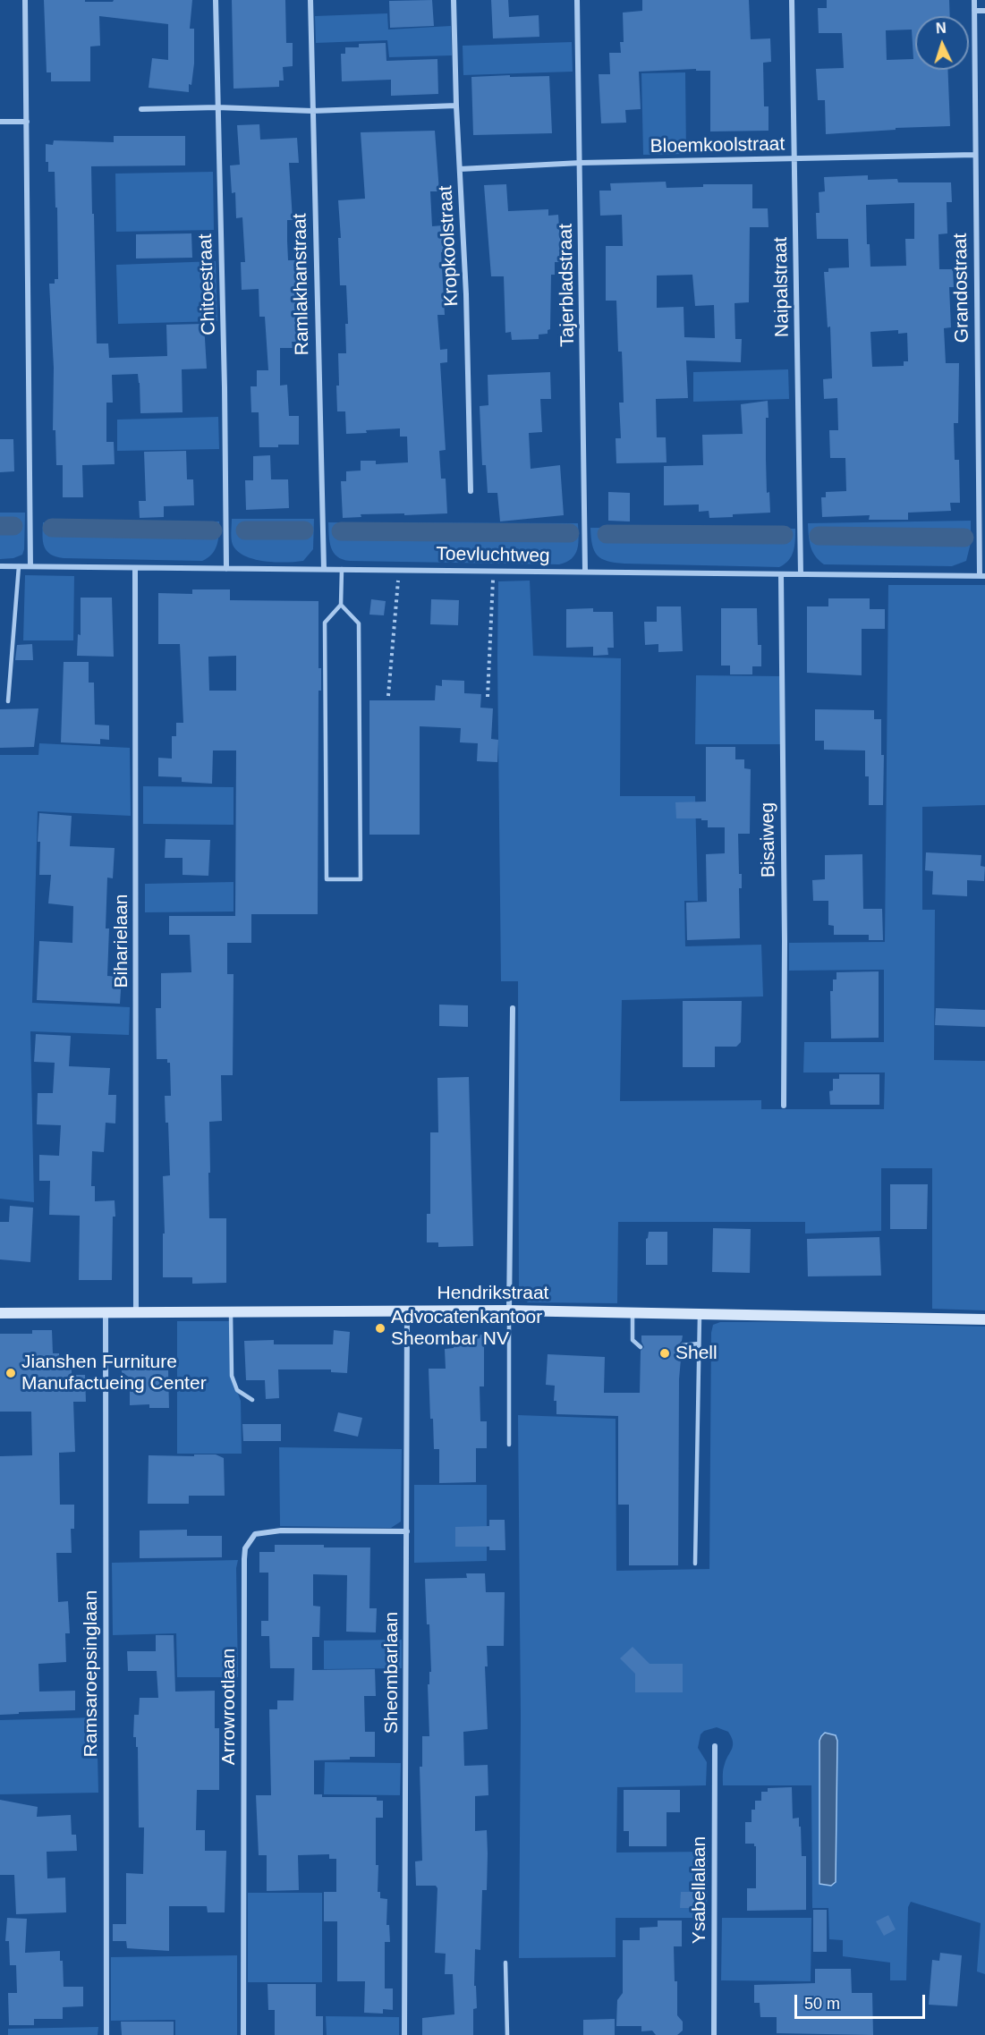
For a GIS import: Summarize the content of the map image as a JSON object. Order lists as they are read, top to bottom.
{
  "streets": {
    "street": [
      "Bloemkoolstraat",
      "Kropkoolstraat",
      "Chitoestraat",
      "Ramlakhanstraat",
      "Tajerbladstraat",
      "Naipalstraat",
      "Grandostraat",
      "Toevluchtweg",
      "Bisaiweg",
      "Biharielaan",
      "Hendrikstraat",
      "Sheombarlaan",
      "Ramsaroepsinglaan",
      "Arrowrootlaan",
      "Ysabellalaan"
    ]
  },
  "crossings": [
    ["Bloemkoolstraat", "Kropkoolstraat"],
    ["Bloemkoolstraat", "Tajerbladstraat"],
    ["Bloemkoolstraat", "Naipalstraat"],
    ["Bloemkoolstraat", "Grandostraat"],
    ["Chitoestraat", "Toevluchtweg"],
    ["Ramlakhanstraat", "Toevluchtweg"],
    ["Tajerbladstraat", "Toevluchtweg"],
    ["Naipalstraat", "Toevluchtweg"],
    ["Grandostraat", "Toevluchtweg"],
    ["Toevluchtweg", "Bisaiweg"],
    ["Toevluchtweg", "Biharielaan"],
    ["Biharielaan", "Hendrikstraat"],
    ["Hendrikstraat", "Sheombarlaan"],
    ["Hendrikstraat", "Ramsaroepsinglaan"],
    ["Sheombarlaan", "Arrowrootlaan"]
  ],
  "places": ["Advocatenkantoor Sheombar NV", "Shell", "Jianshen Furniture Manufactueing Center"],
  "scale_bar": "50 m",
  "north": "top"
}
